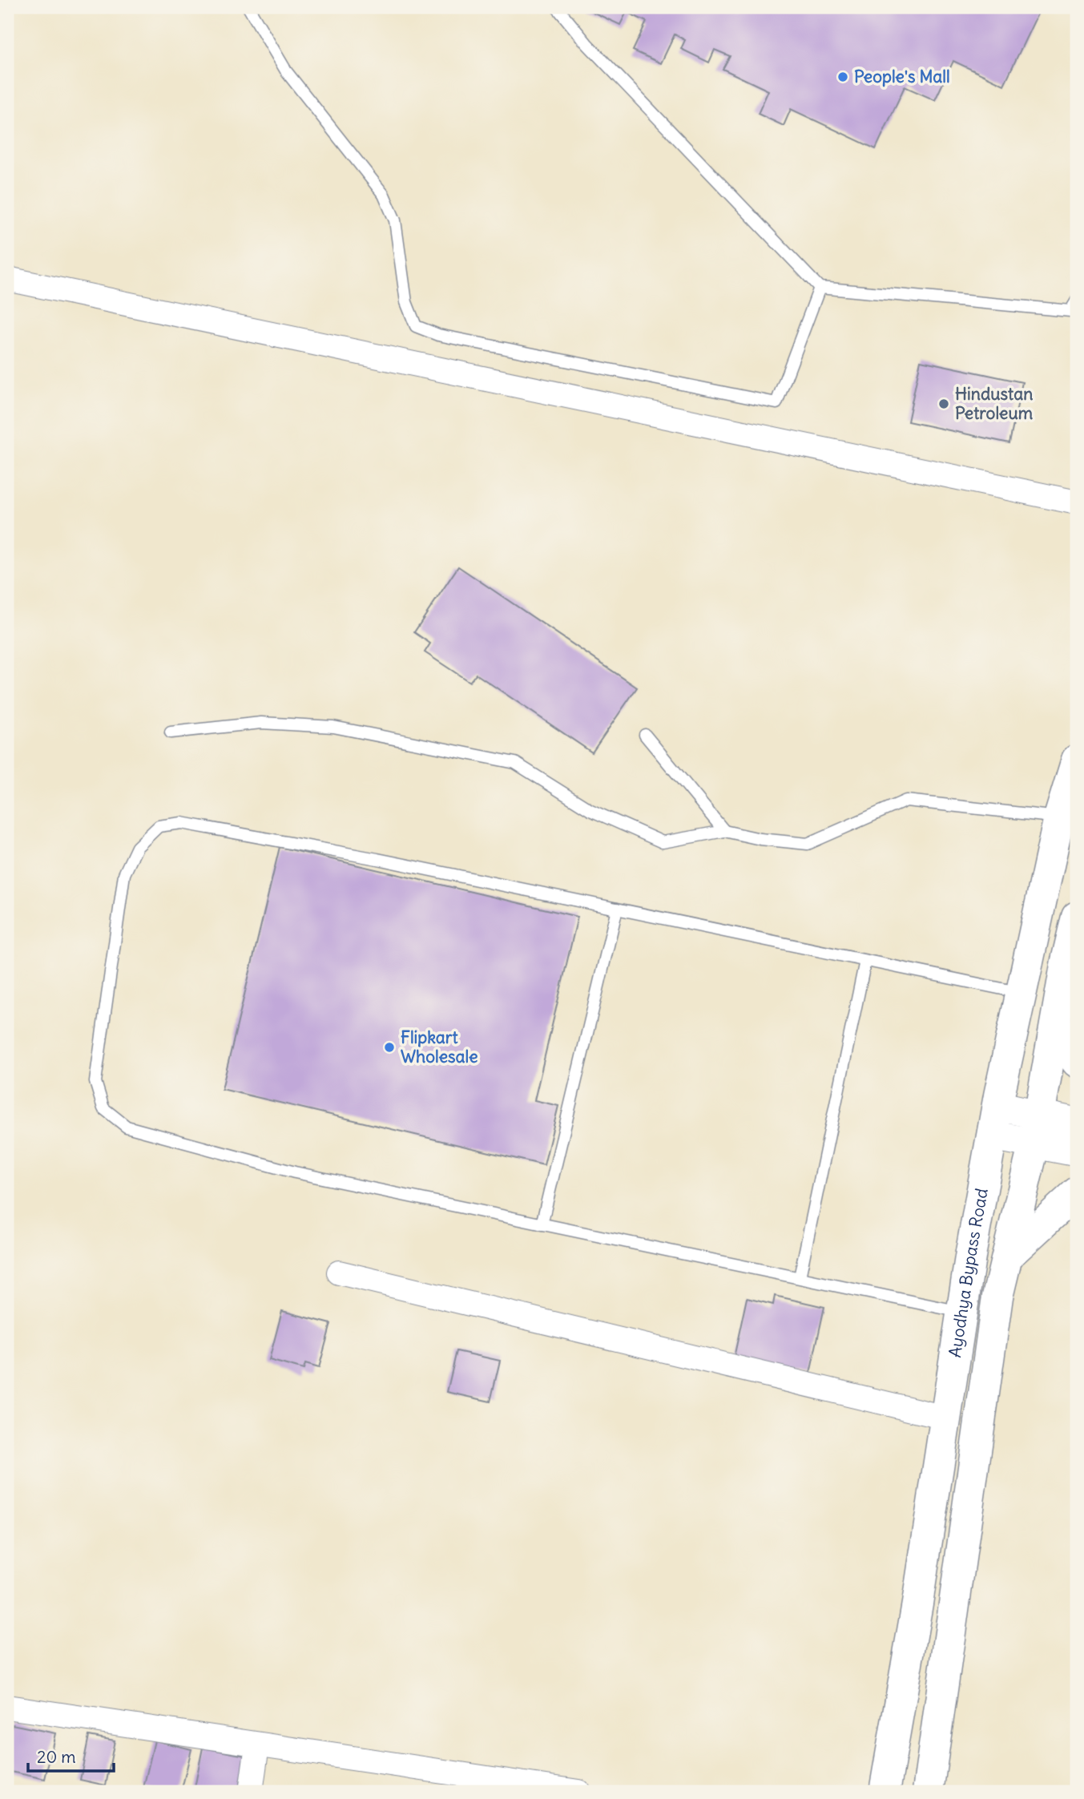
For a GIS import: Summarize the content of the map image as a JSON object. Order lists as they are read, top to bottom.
{
  "streets": {
    "main road": ["Ayodhya Bypass Road"]
  },
  "places": ["People's Mall", "Hindustan Petroleum", "Flipkart Wholesale"],
  "scale_bar": "20 m"
}
